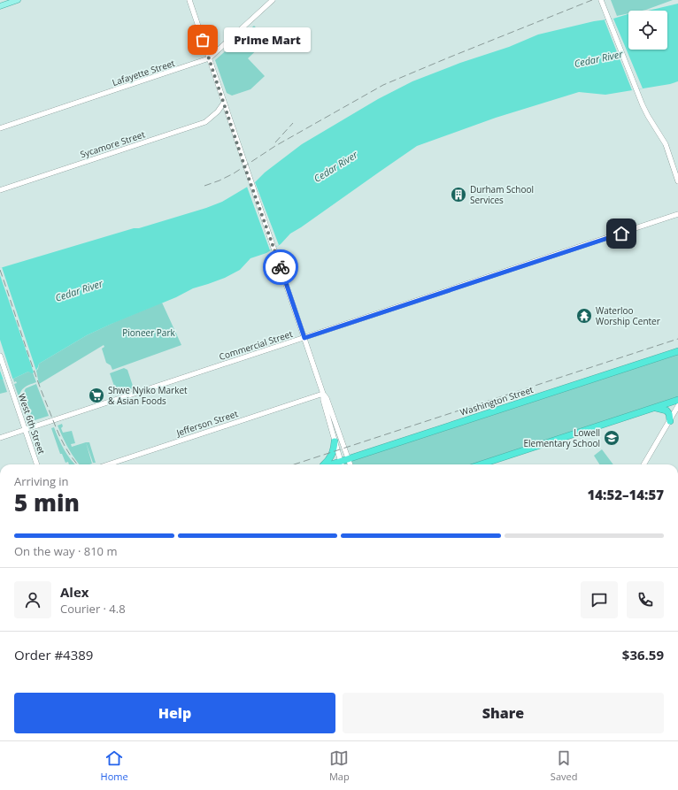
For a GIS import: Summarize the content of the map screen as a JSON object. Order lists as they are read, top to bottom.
{
  "streets": {
    "highway": ["Washington Street"],
    "street": [
      "Lafayette Street",
      "Sycamore Street",
      "Commercial Street",
      "Jefferson Street",
      "West 6th Street"
    ]
  },
  "crossings": [
    ["Commercial Street", "West 6th Street"]
  ],
  "water": ["Cedar River"],
  "parks": ["Pioneer Park"],
  "places": {
    "other": ["Prime Mart"],
    "building": ["Durham School Services"],
    "temple": ["Waterloo Worship Center"],
    "supermarket": ["Shwe Nyiko Market & Asian Foods"],
    "school or university": ["Lowell Elementary School"]
  },
  "page": {
    "bubble": "Prime Mart",
    "heading": ["5 min", "Arriving in", "14:52–14:57"],
    "panel": [
      "Alex",
      "Courier · 4.8",
      "Order #4389",
      "$36.59"
    ],
    "bar": "On the way · 810 m",
    "buttons": ["Help", "Share"],
    "tabs": ["Home", "Map", "Saved"]
  }
}
